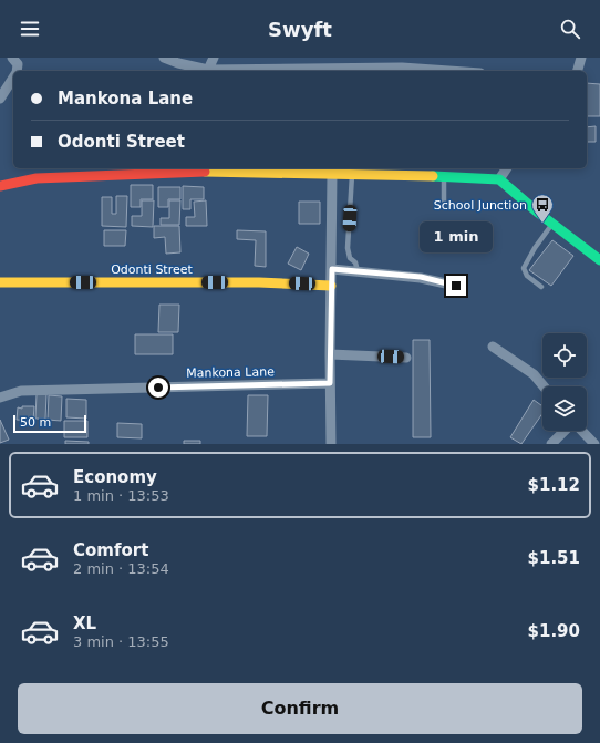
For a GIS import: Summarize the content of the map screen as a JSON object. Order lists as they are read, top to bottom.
{
  "streets": {
    "street": ["Odonti Street", "Mankona Lane"]
  },
  "places": {
    "bus stop": ["School Junction"]
  },
  "scale_bar": "50 m",
  "page": {
    "header": "Swyft",
    "banner": ["Mankona Lane", "Odonti Street"],
    "bubble": "1 min",
    "scale": "50 m",
    "list": [
      {
        "name": "Economy",
        "note": "1 min · 13:53",
        "value": "$1.12"
      },
      {
        "name": "Comfort",
        "note": "2 min · 13:54",
        "value": "$1.51"
      },
      {
        "name": "XL",
        "note": "3 min · 13:55",
        "value": "$1.90"
      }
    ],
    "buttons": "Confirm"
  }
}
